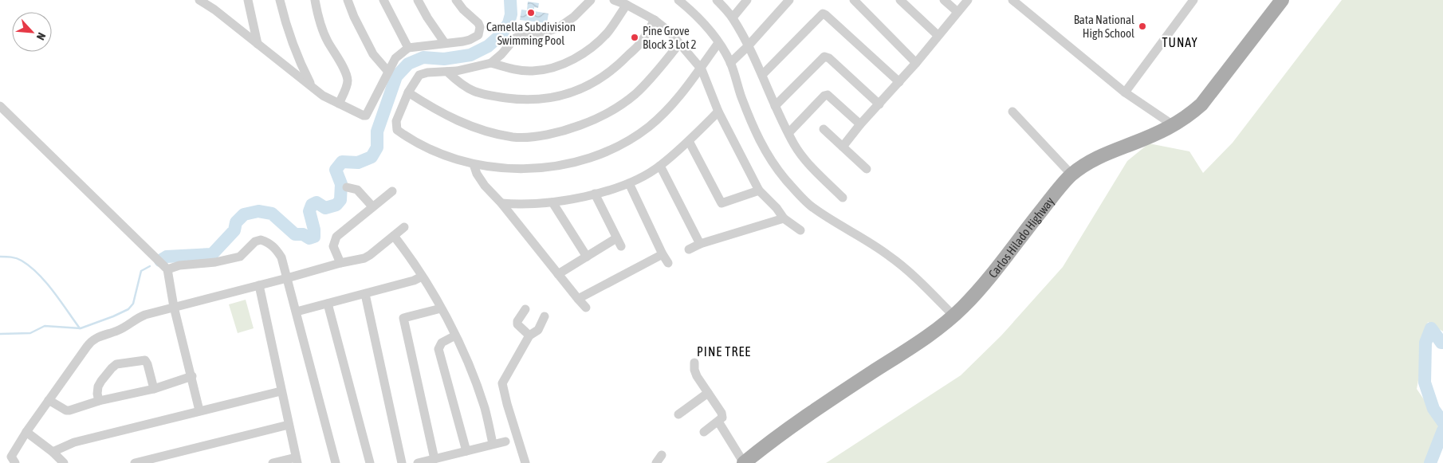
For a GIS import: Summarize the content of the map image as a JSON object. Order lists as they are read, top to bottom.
{
  "streets": {
    "main road": ["Carlos Hilado Highway"]
  },
  "districts": ["TUNAY", "PINE TREE"],
  "places": ["Camella Subdivision Swimming Pool", "Bata National High School", "Pine Grove Block 3 Lot 2"],
  "north": "bottom right"
}
